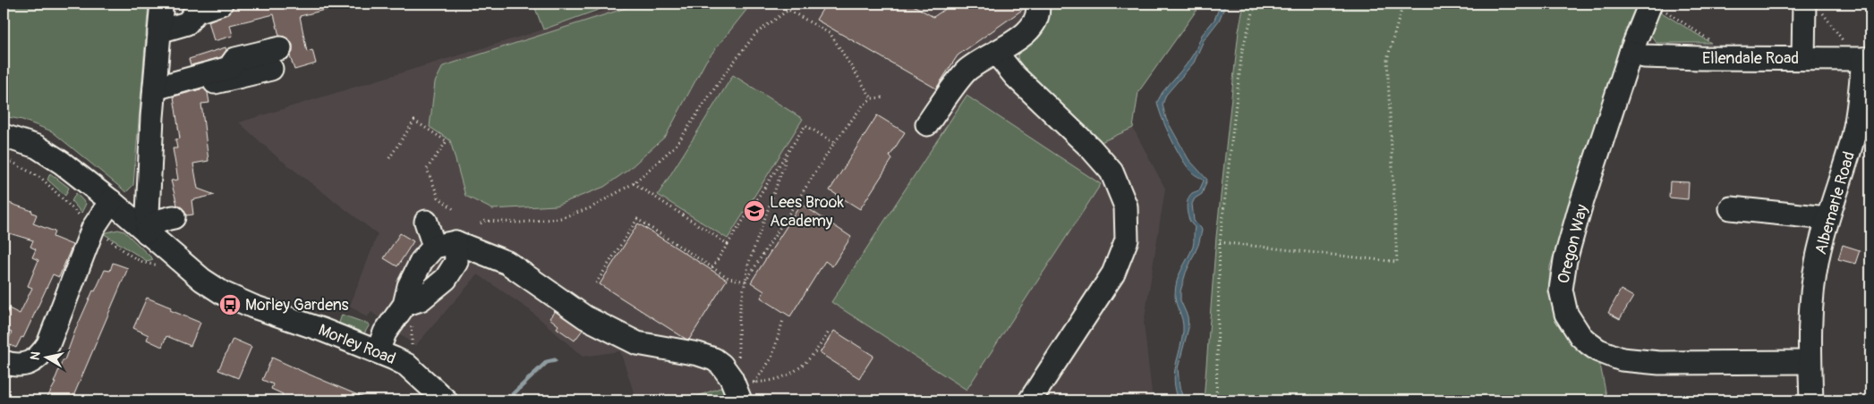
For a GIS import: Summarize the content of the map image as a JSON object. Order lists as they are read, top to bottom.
{
  "streets": {
    "street": [
      "Ellendale Road",
      "Albemarle Road",
      "Oregon Way",
      "Morley Road"
    ]
  },
  "crossings": [
    ["Ellendale Road", "Albemarle Road"],
    ["Ellendale Road", "Oregon Way"],
    ["Albemarle Road", "Oregon Way"]
  ],
  "places": {
    "school or university": ["Lees Brook Academy"],
    "bus stop": ["Morley Gardens"]
  },
  "north": "left"
}
